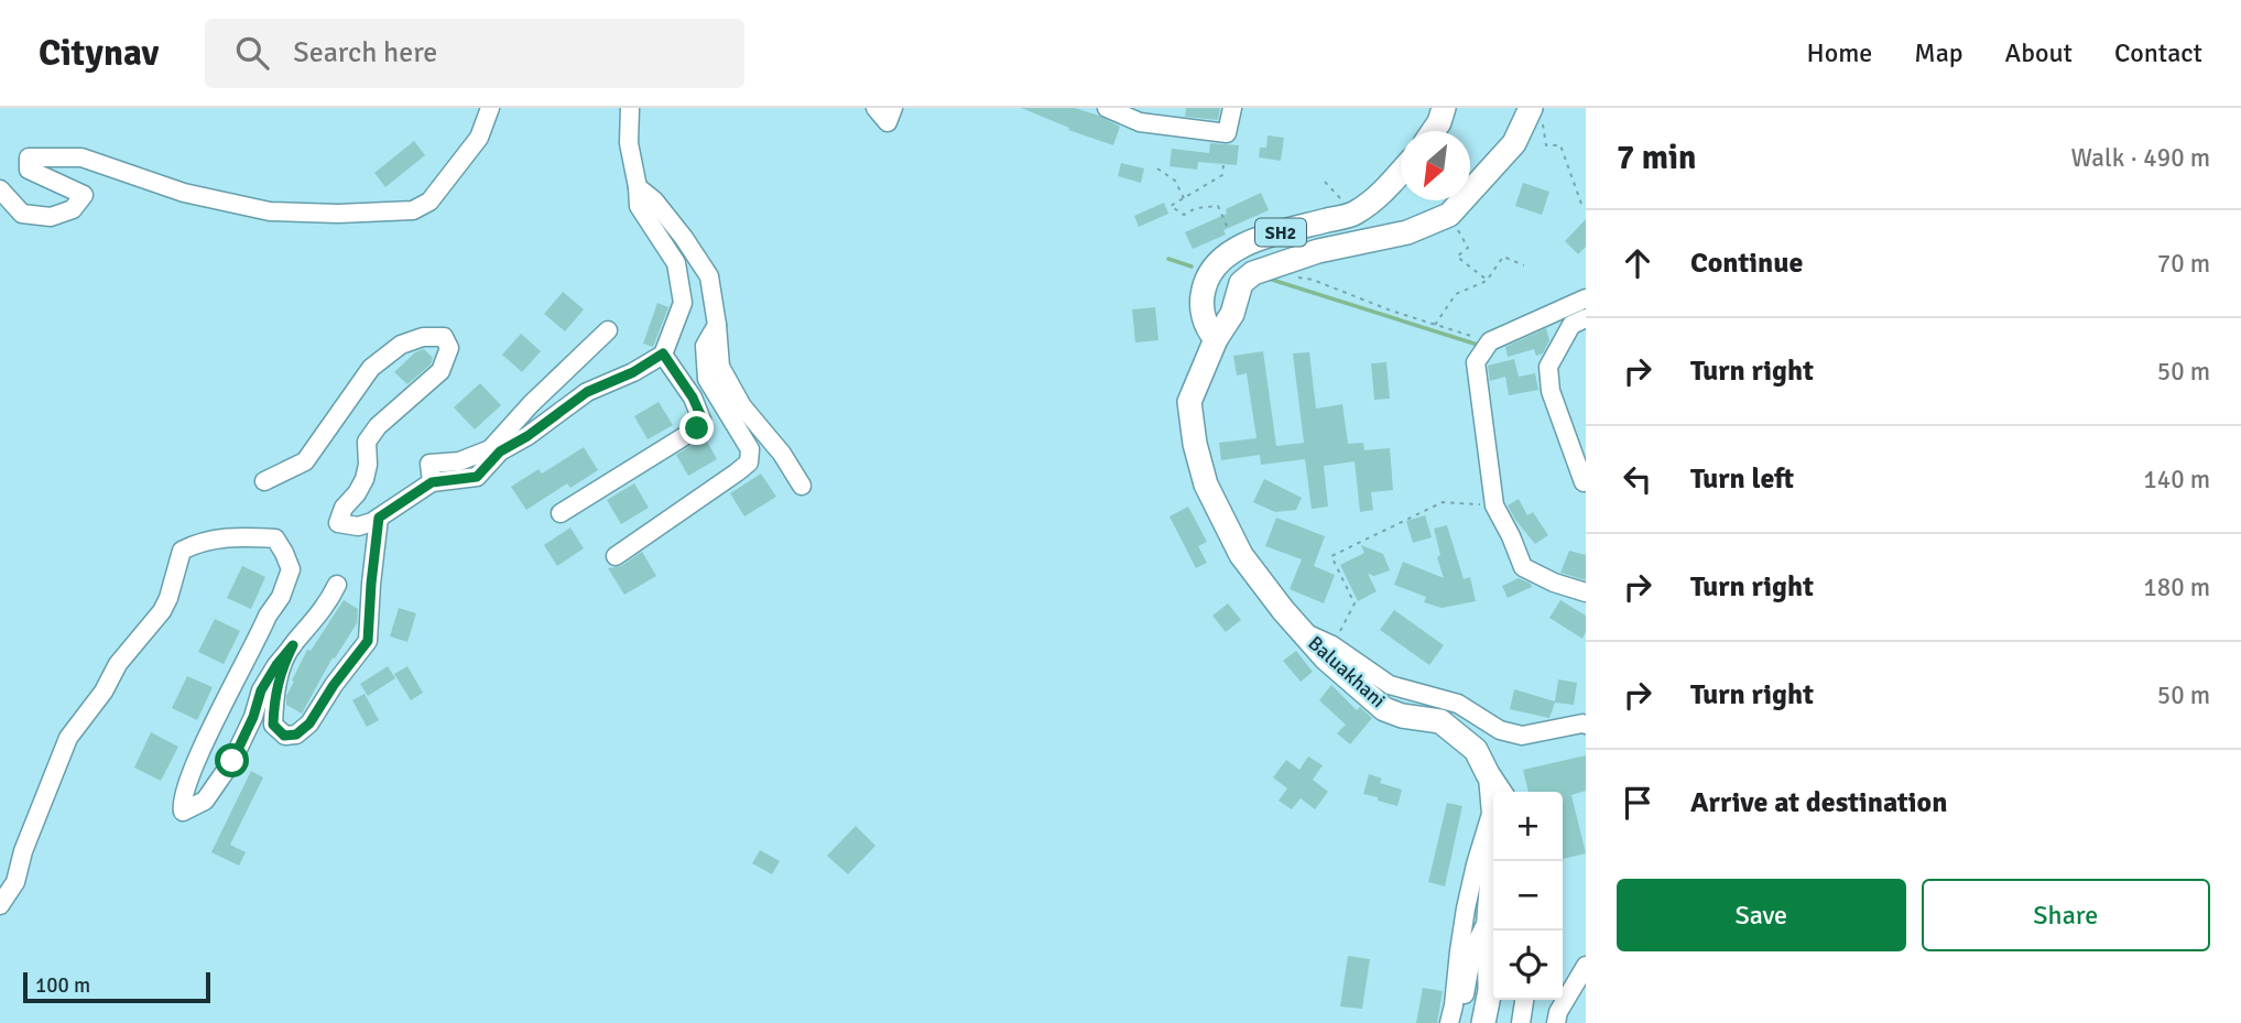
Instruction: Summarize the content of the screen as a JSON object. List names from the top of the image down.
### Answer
{
  "streets": {
    "main road": ["SH2", "Baluakhani"]
  },
  "crossings": [
    ["SH2", "Baluakhani"]
  ],
  "scale_bar": "100 m",
  "north": "bottom left",
  "page": {
    "header": "Citynav",
    "search": "Search here",
    "nav": [
      "Home",
      "Map",
      "About",
      "Contact"
    ],
    "heading": ["7 min", "Walk · 490 m"],
    "list": [
      ["Continue", "70 m"],
      ["Turn right", "50 m"],
      ["Turn left", "140 m"],
      ["Turn right", "180 m"],
      ["Turn right", "50 m"],
      "Arrive at destination"
    ],
    "map_buttons": ["+", "−"],
    "buttons": ["Save", "Share"],
    "scale": "100 m"
  }
}
